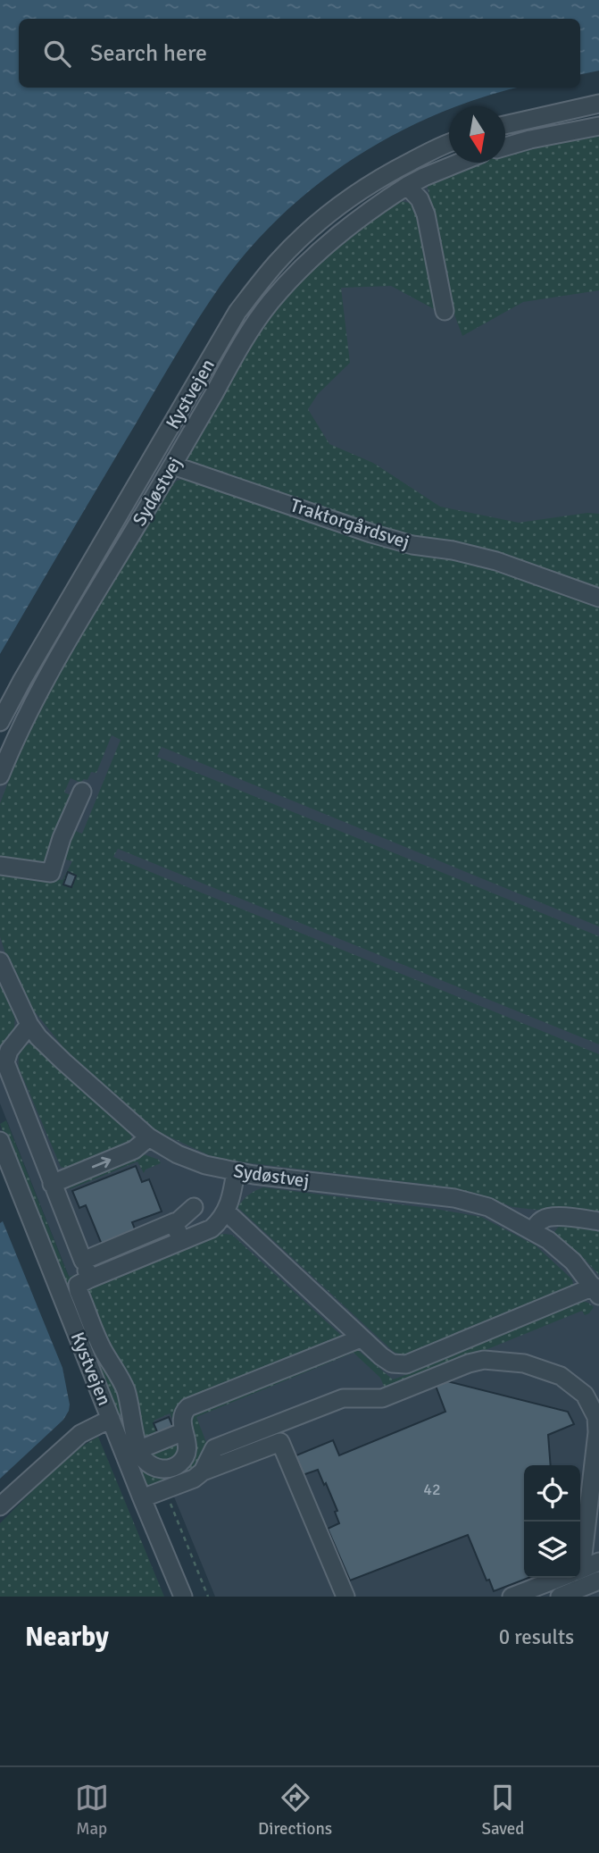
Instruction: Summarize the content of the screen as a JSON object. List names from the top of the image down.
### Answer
{
  "streets": {
    "street": ["Kystvejen", "Sydøstvej", "Traktorgårdsvej"]
  },
  "crossings": [
    ["Sydøstvej", "Traktorgårdsvej"]
  ],
  "house_numbers": ["42"],
  "north": "bottom",
  "page": {
    "search": "Search here",
    "heading": ["Nearby", "0 results"],
    "nav": ["Map", "Directions", "Saved"]
  }
}
